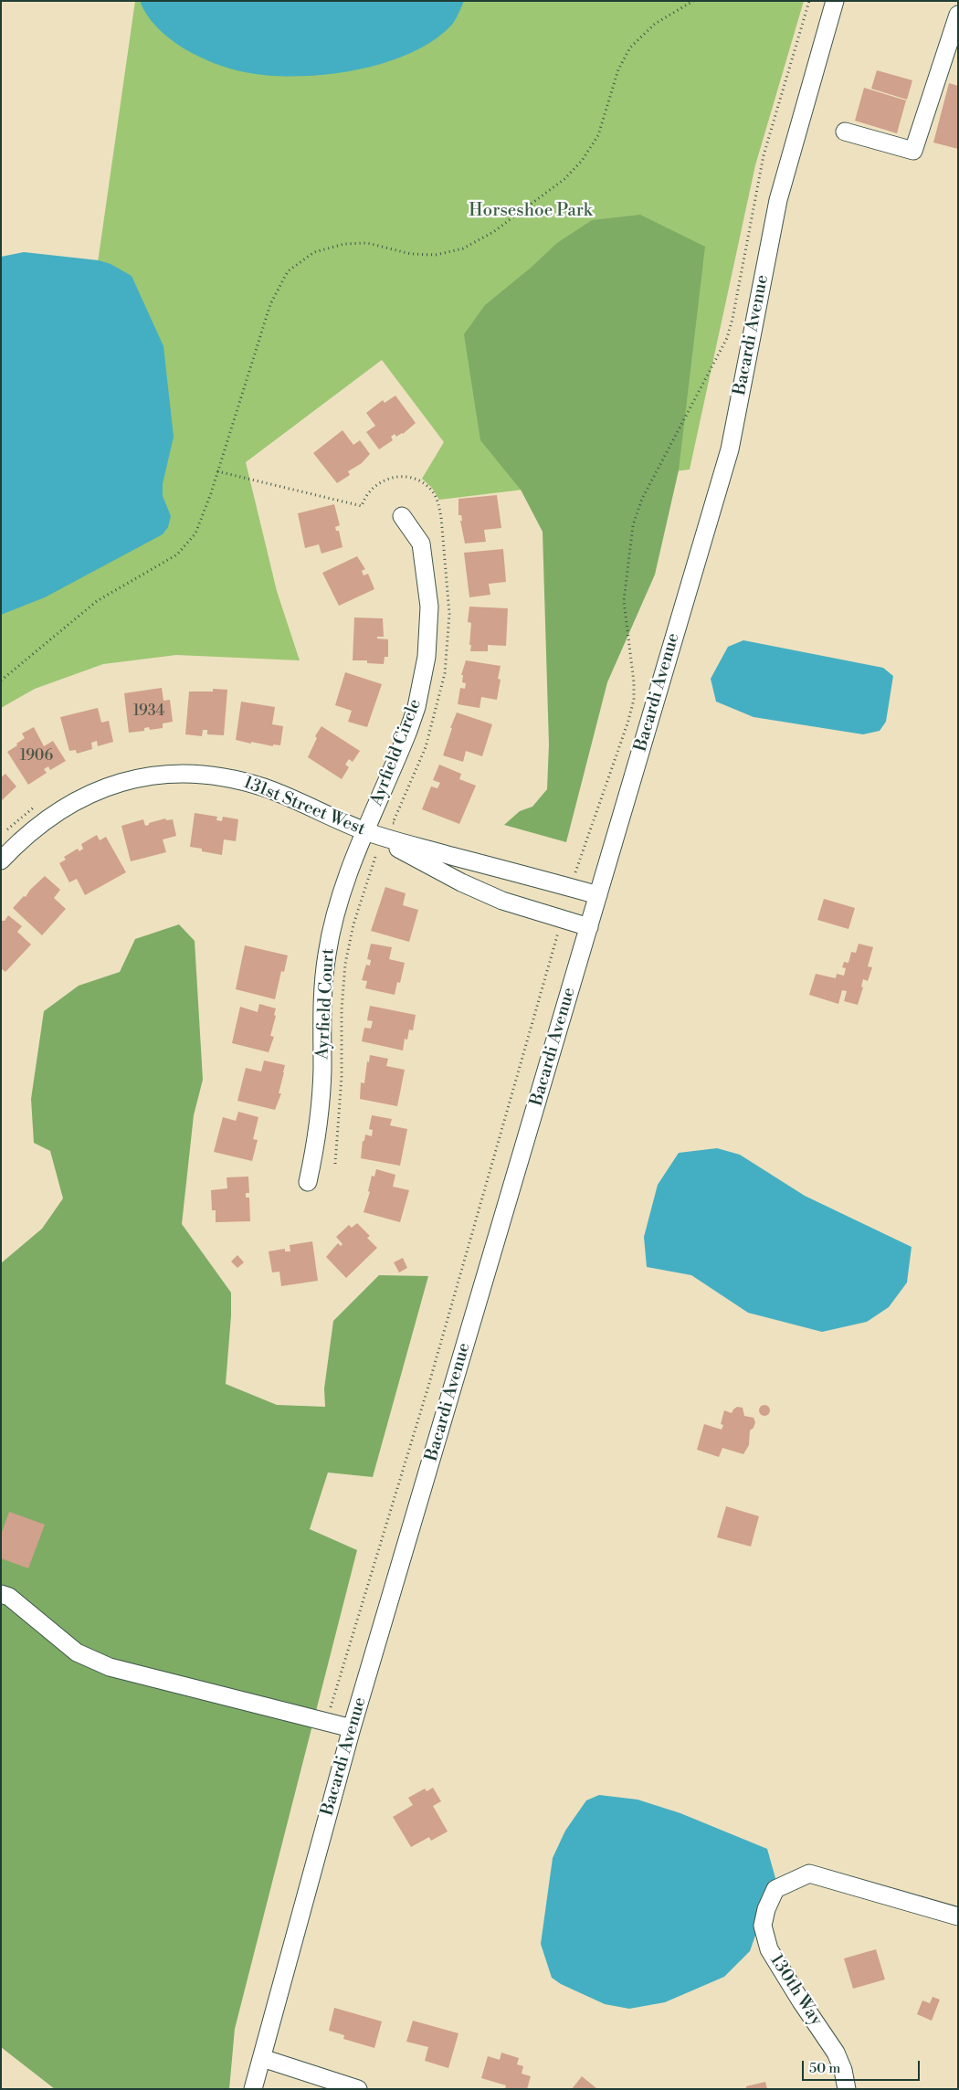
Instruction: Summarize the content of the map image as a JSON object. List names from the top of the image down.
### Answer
{
  "streets": {
    "street": [
      "Bacardi Avenue",
      "Ayrfield Circle",
      "131st Street West",
      "Ayrfield Court",
      "130th Way"
    ]
  },
  "crossings": [
    ["Bacardi Avenue", "131st Street West"],
    ["Ayrfield Circle", "131st Street West"],
    ["Ayrfield Circle", "Ayrfield Court"],
    ["131st Street West", "Ayrfield Court"]
  ],
  "parks": ["Horseshoe Park"],
  "house_numbers": ["1934", "1906"],
  "scale_bar": "50 m"
}
